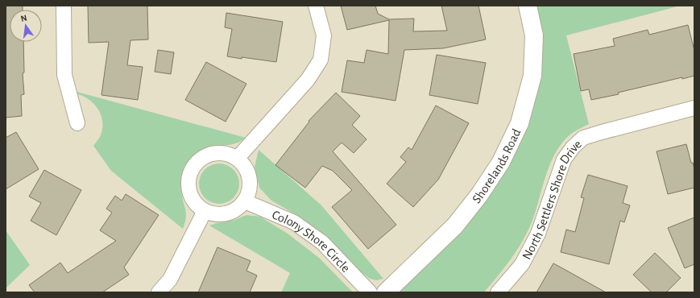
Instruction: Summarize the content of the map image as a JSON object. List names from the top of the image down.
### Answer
{
  "streets": {
    "street": ["Shorelands Road", "North Settlers Shore Drive", "Colony Shore Circle"]
  },
  "north": "top"
}
